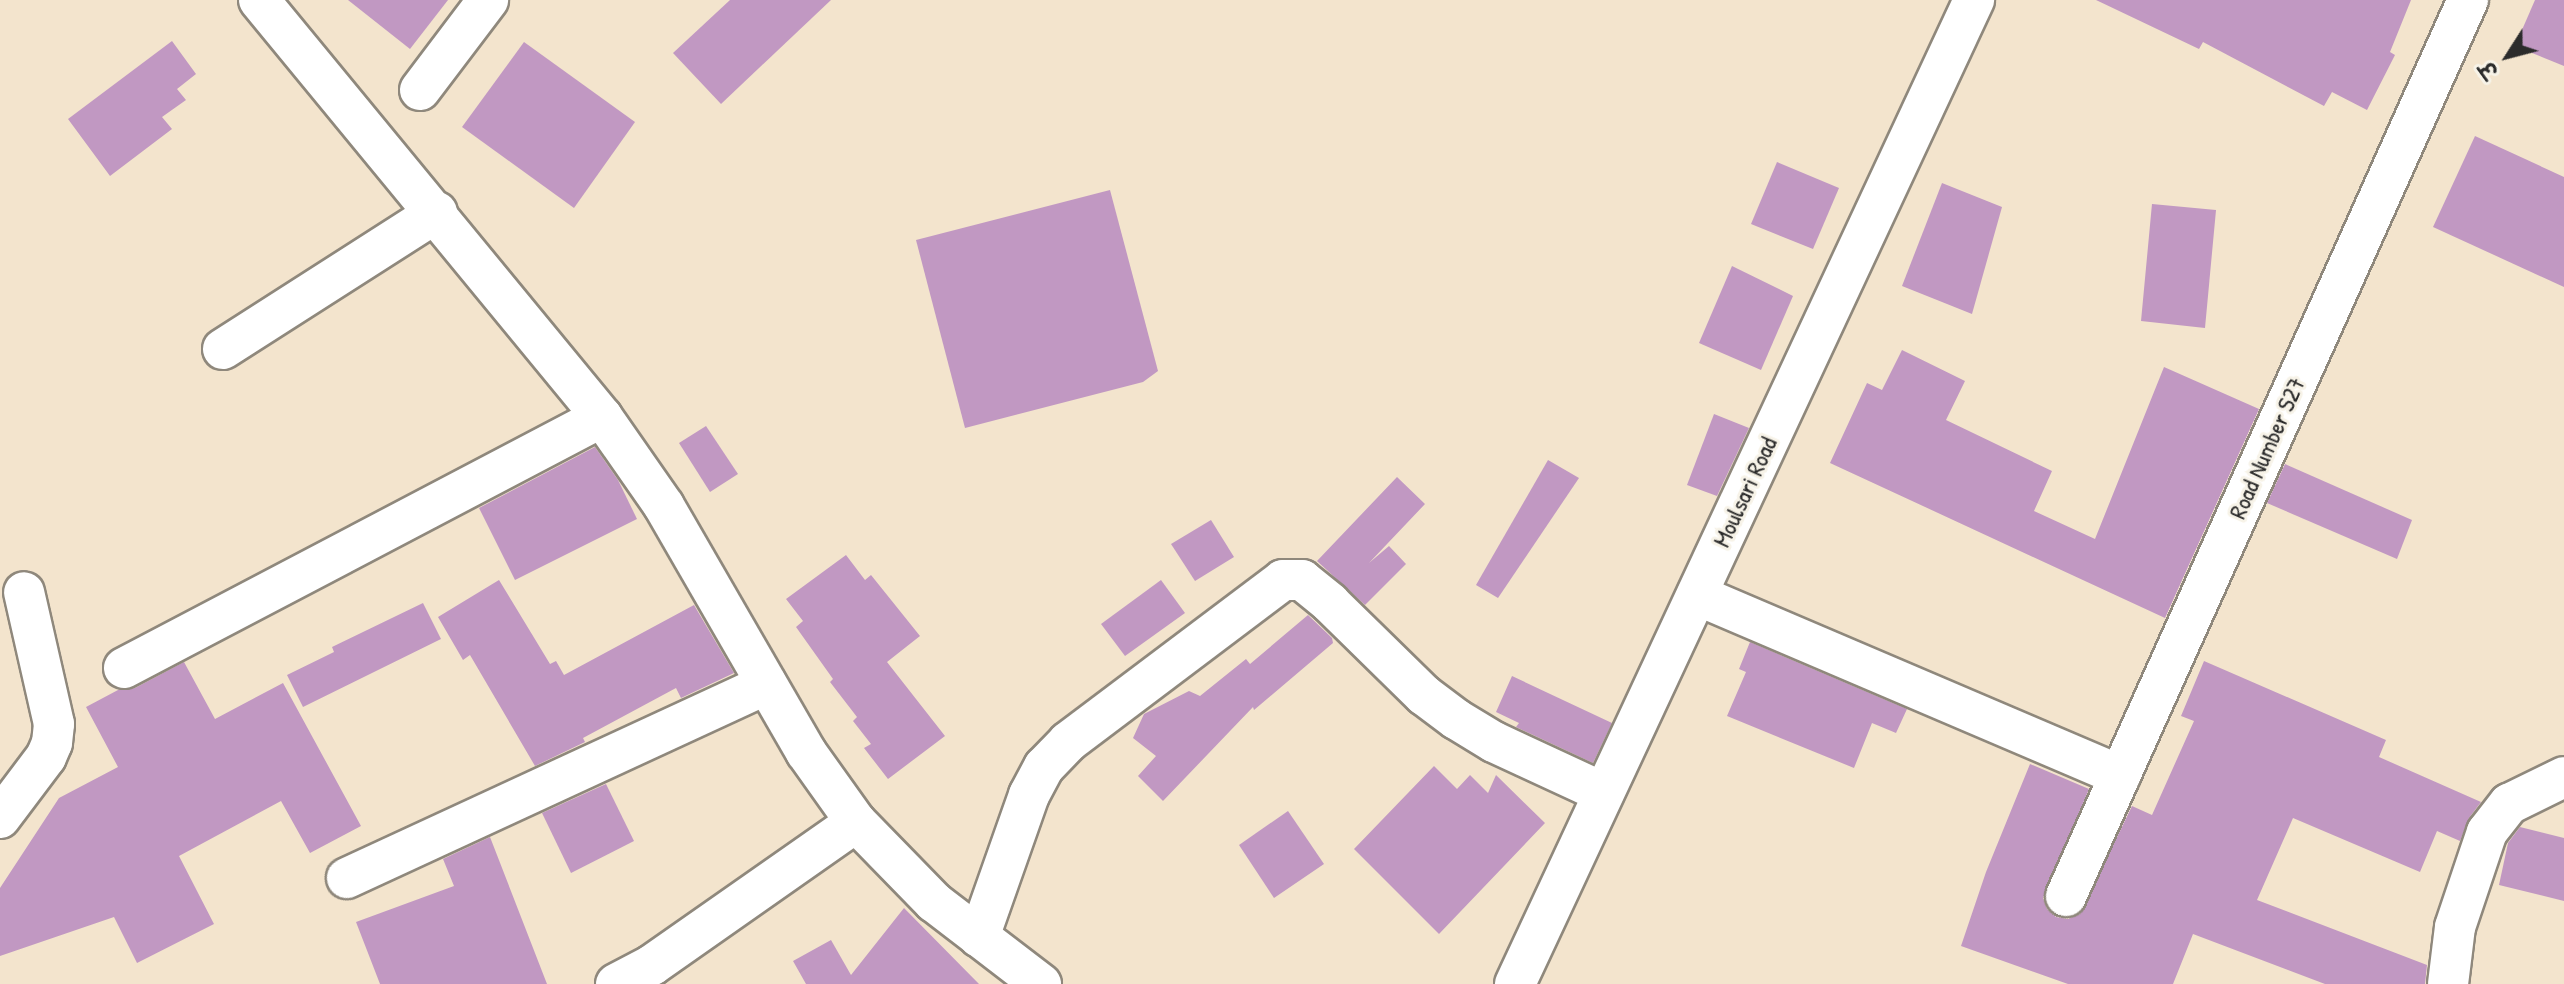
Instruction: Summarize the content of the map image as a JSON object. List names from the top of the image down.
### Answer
{
  "streets": {
    "street": ["Road Number S27", "Moulsari Road"]
  },
  "north": "bottom left"
}
